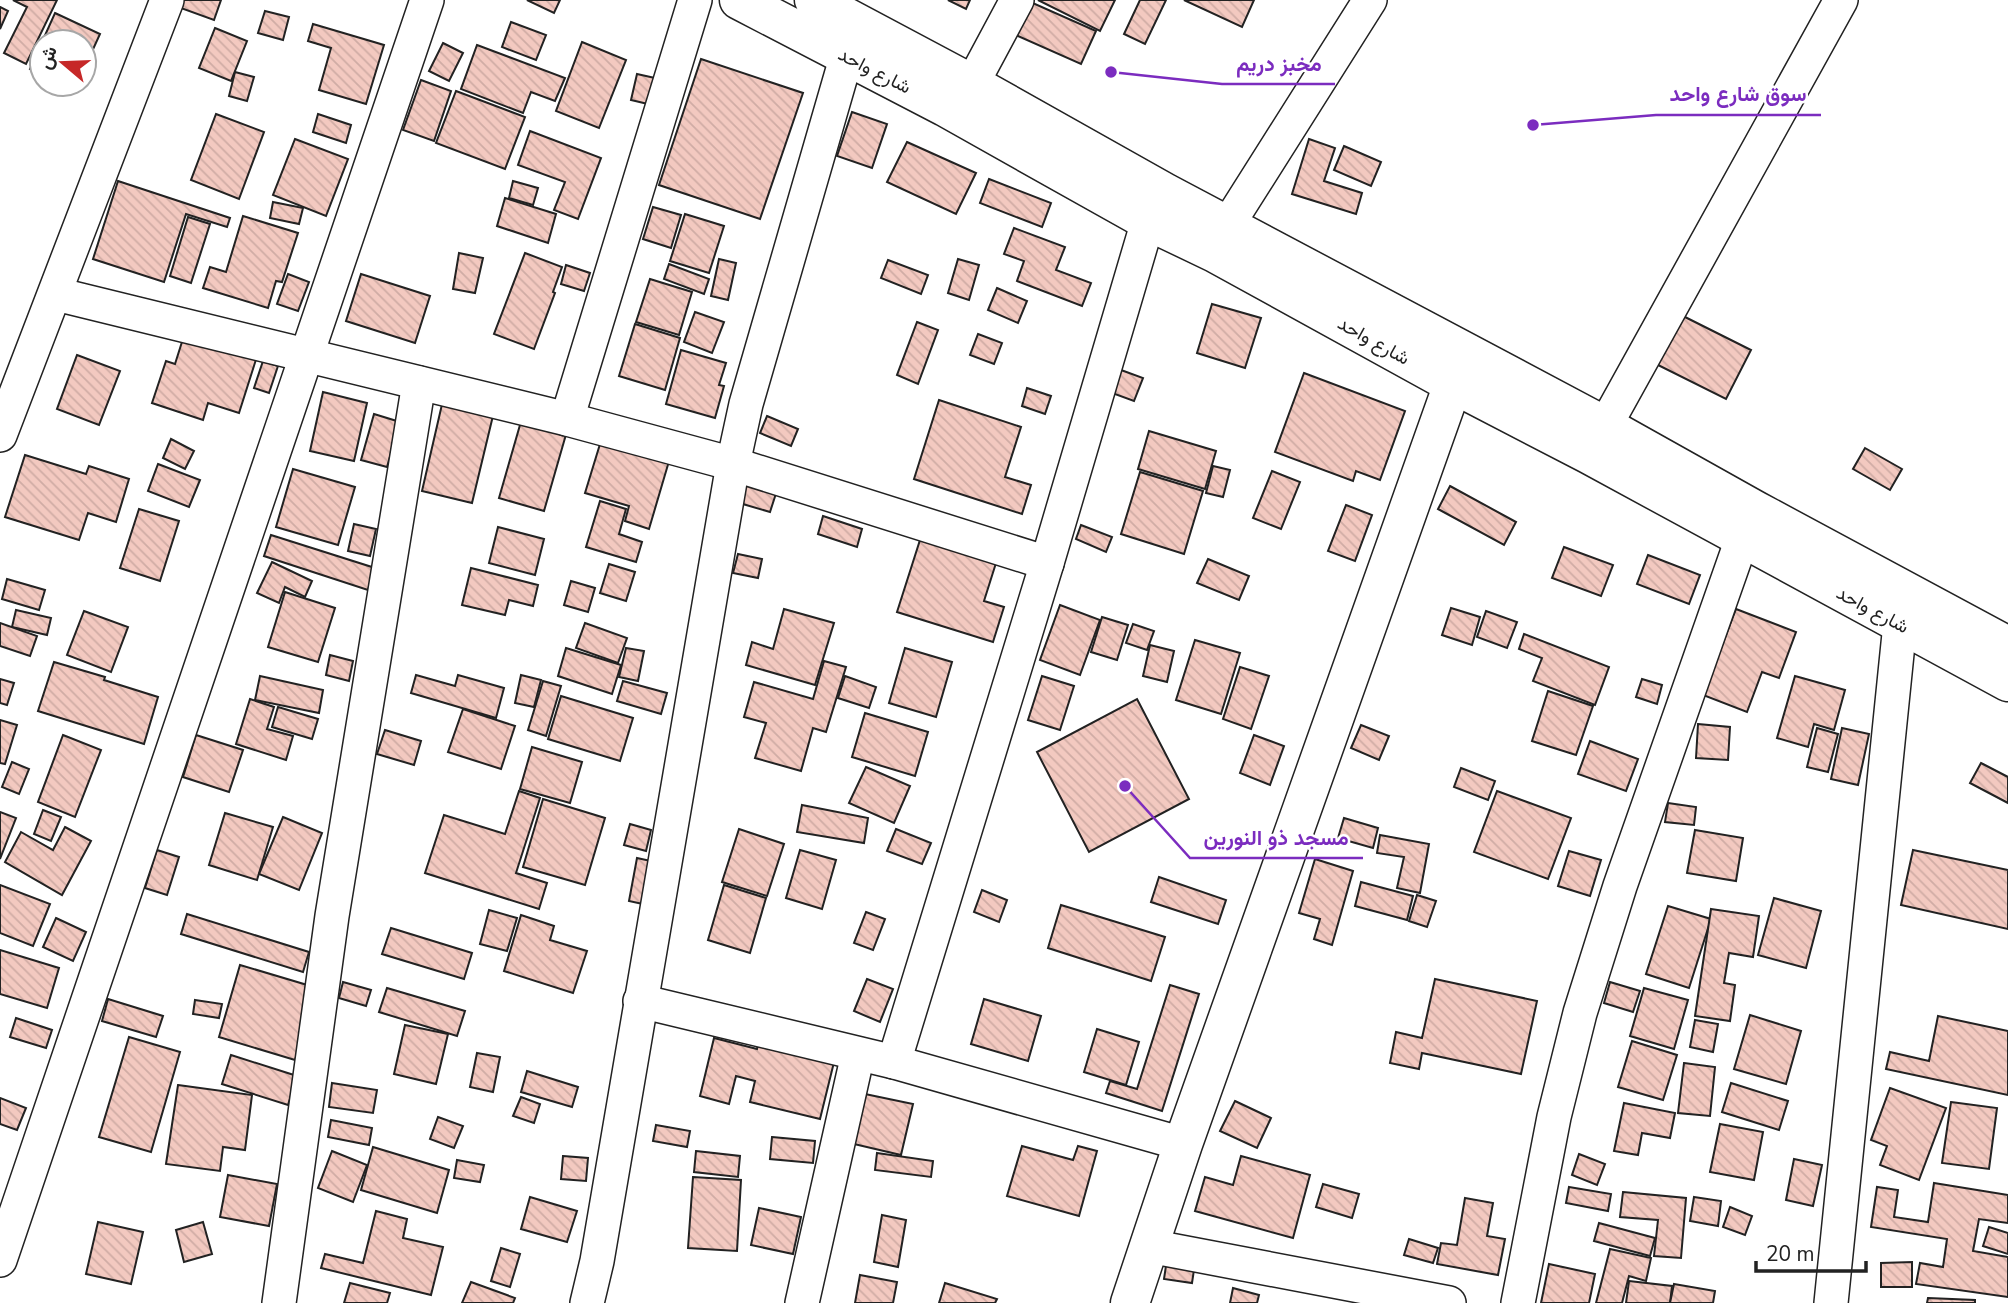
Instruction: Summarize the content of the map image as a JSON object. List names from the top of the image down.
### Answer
{
  "streets": {
    "street": ["شارع واحد"]
  },
  "places": ["مخبز دريم", "سوق شارع واحد", "مسجد ذو النورين"],
  "scale_bar": "20 m",
  "north": "left"
}
